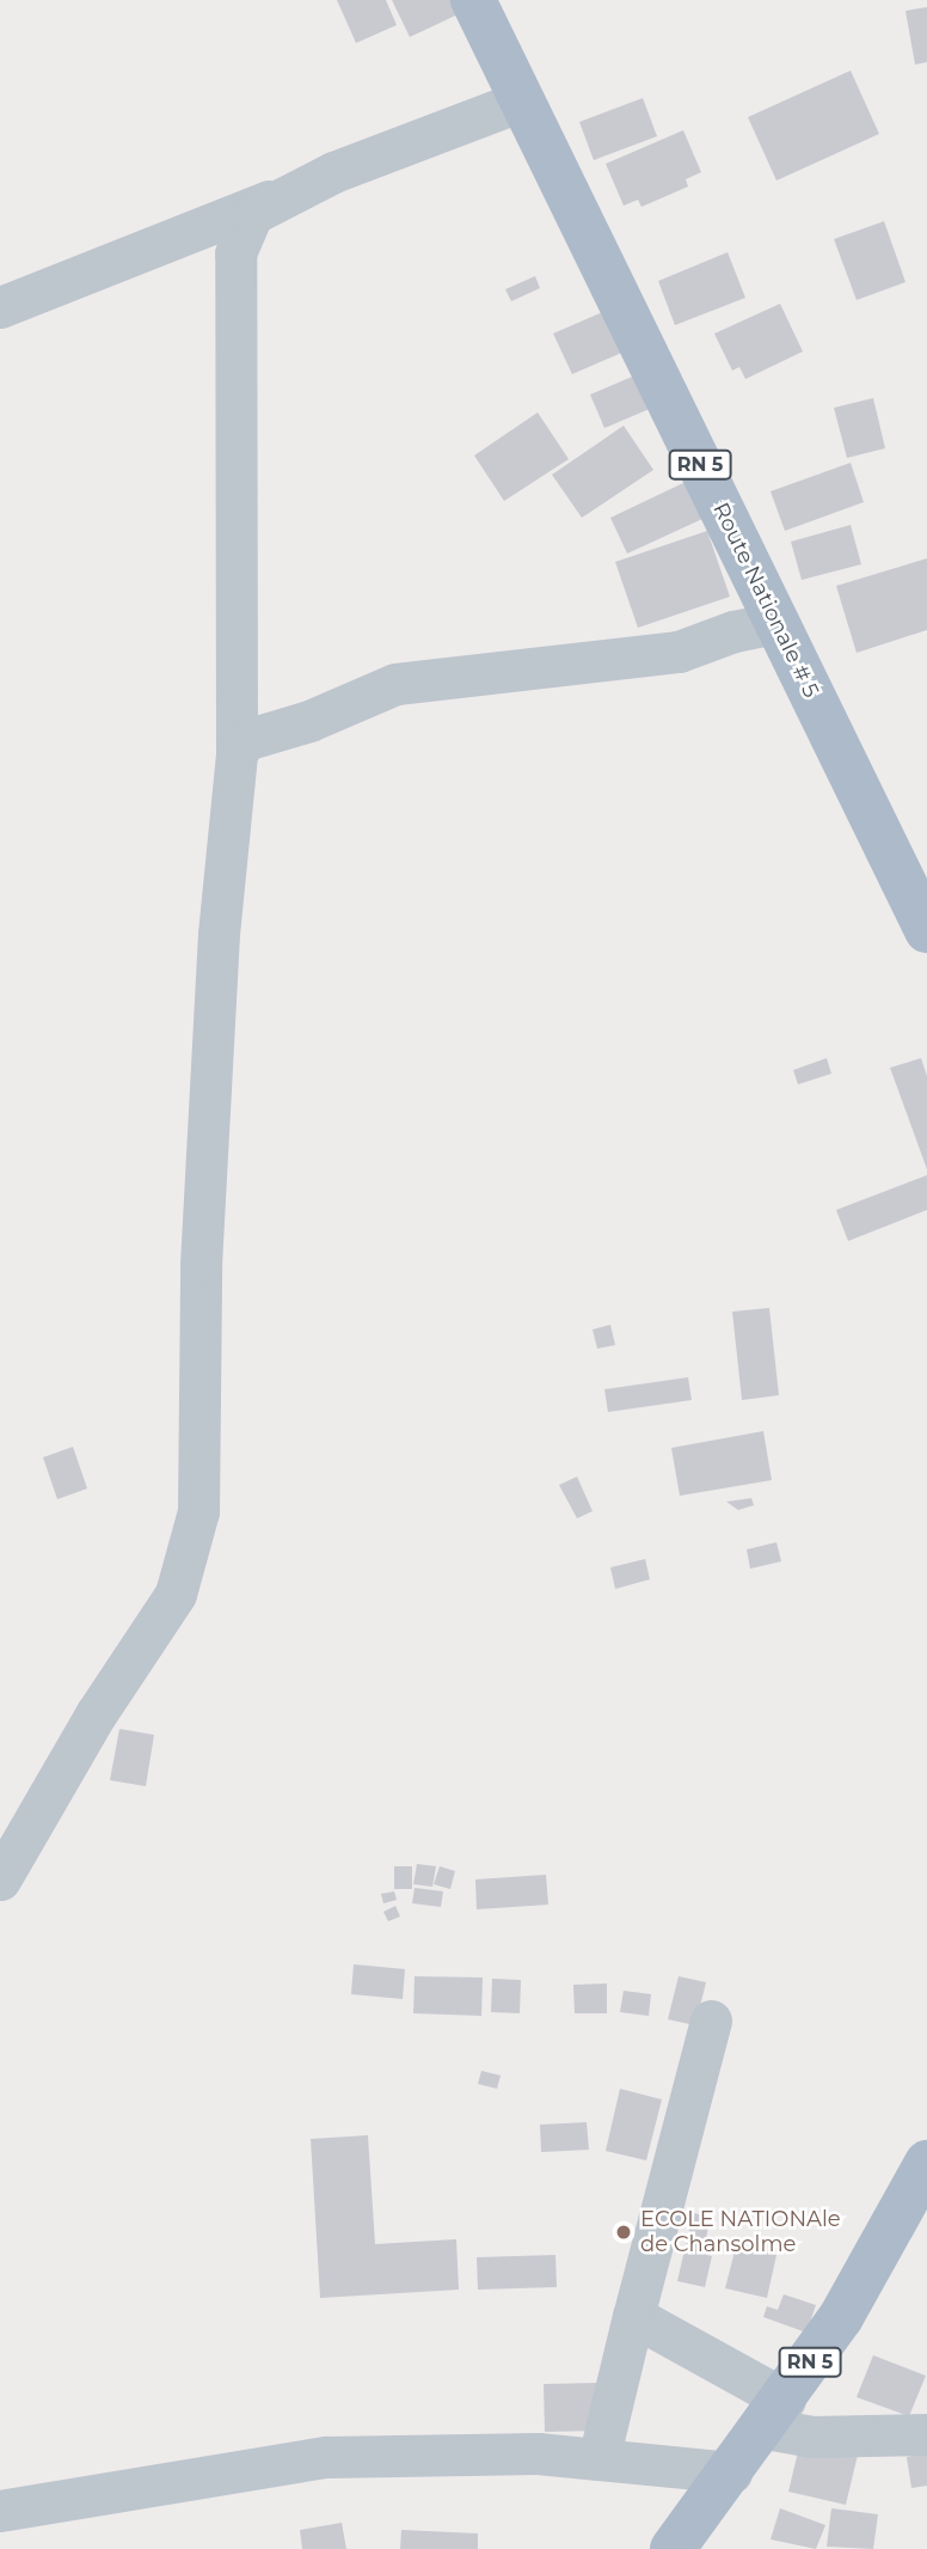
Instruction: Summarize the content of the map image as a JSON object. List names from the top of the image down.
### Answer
{
  "streets": {
    "main road": ["RN 5", "Route Nationale # 5"]
  },
  "places": ["ECOLE NATIONAle de Chansolme"]
}
